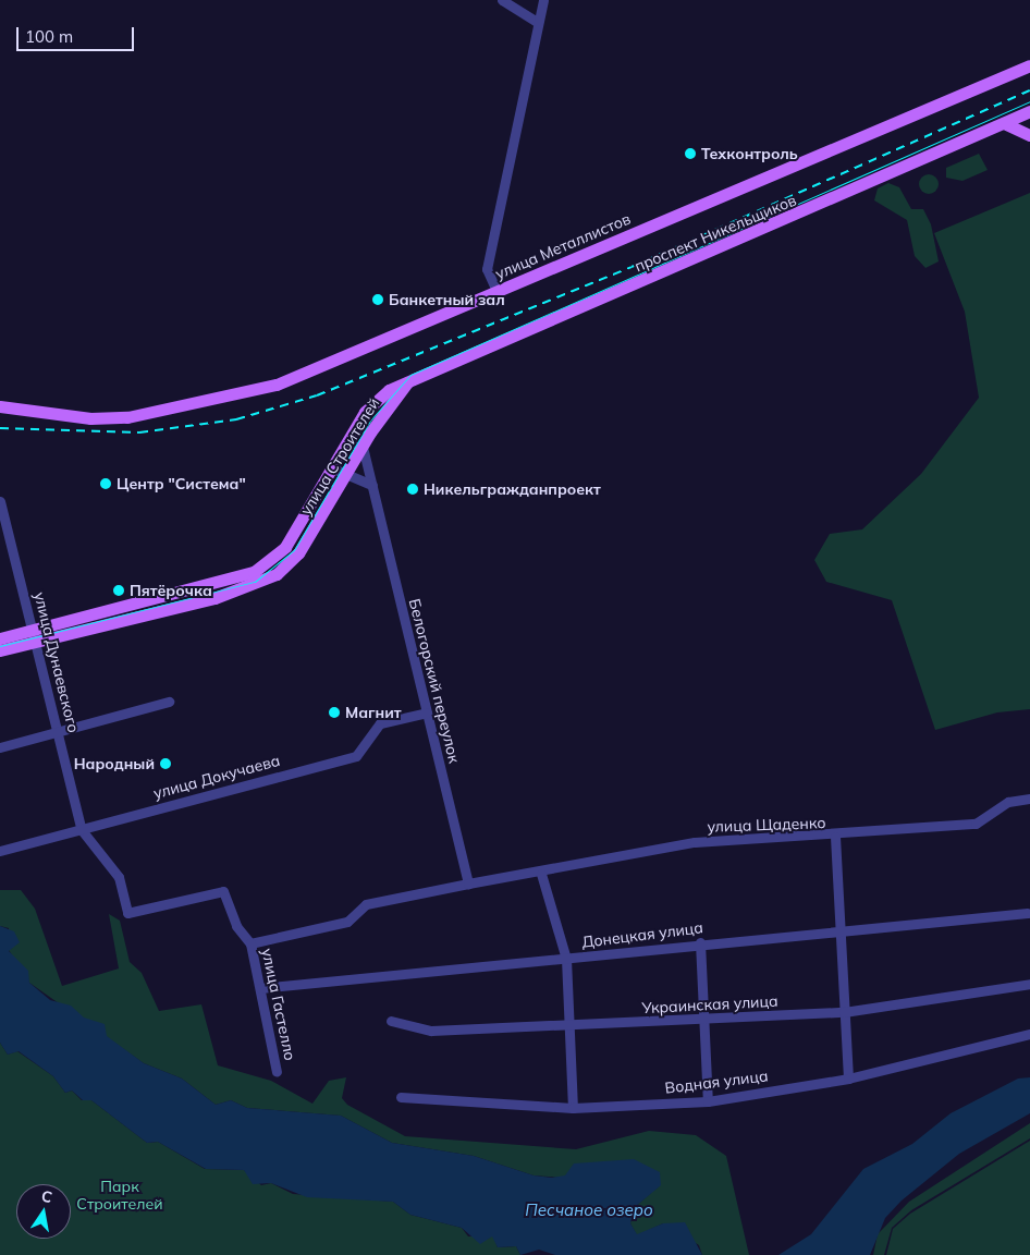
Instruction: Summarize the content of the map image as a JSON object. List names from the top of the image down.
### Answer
{
  "streets": {
    "main road": ["проспект Никельщиков", "улица Металлистов", "улица Строителей"],
    "street": [
      "улица Дунаевского",
      "Белогорский переулок",
      "улица Докучаева",
      "улица Щаденко",
      "Донецкая улица",
      "улица Гастелло",
      "Украинская улица",
      "Водная улица"
    ]
  },
  "crossings": [
    ["проспект Никельщиков", "улица Строителей"],
    ["улица Строителей", "улица Дунаевского"],
    ["улица Строителей", "Белогорский переулок"],
    ["улица Дунаевского", "улица Докучаева"],
    ["Белогорский переулок", "улица Докучаева"],
    ["Белогорский переулок", "улица Щаденко"],
    ["улица Щаденко", "улица Гастелло"],
    ["Донецкая улица", "улица Гастелло"]
  ],
  "water": ["Песчаное озеро"],
  "parks": ["Парк Строителей"],
  "places": [
    "Техконтроль",
    "Банкетный зал",
    "Центр \"Система\"",
    "Никельгражданпроект",
    "Пятёрочка",
    "Магнит",
    "Народный"
  ],
  "scale_bar": "100 m",
  "north": "top"
}
